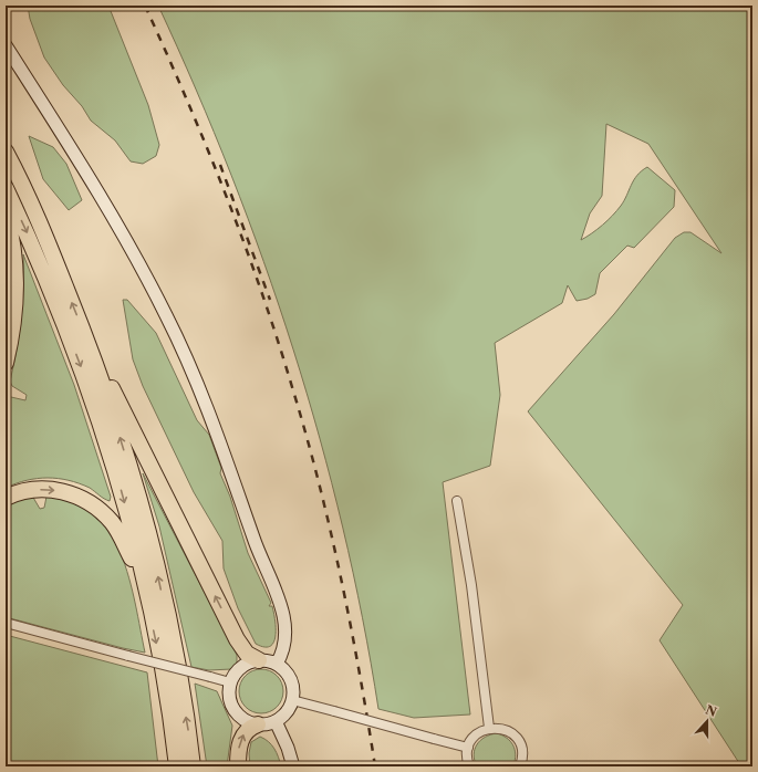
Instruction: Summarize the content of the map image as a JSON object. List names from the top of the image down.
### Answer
{
  "north": "top"
}
